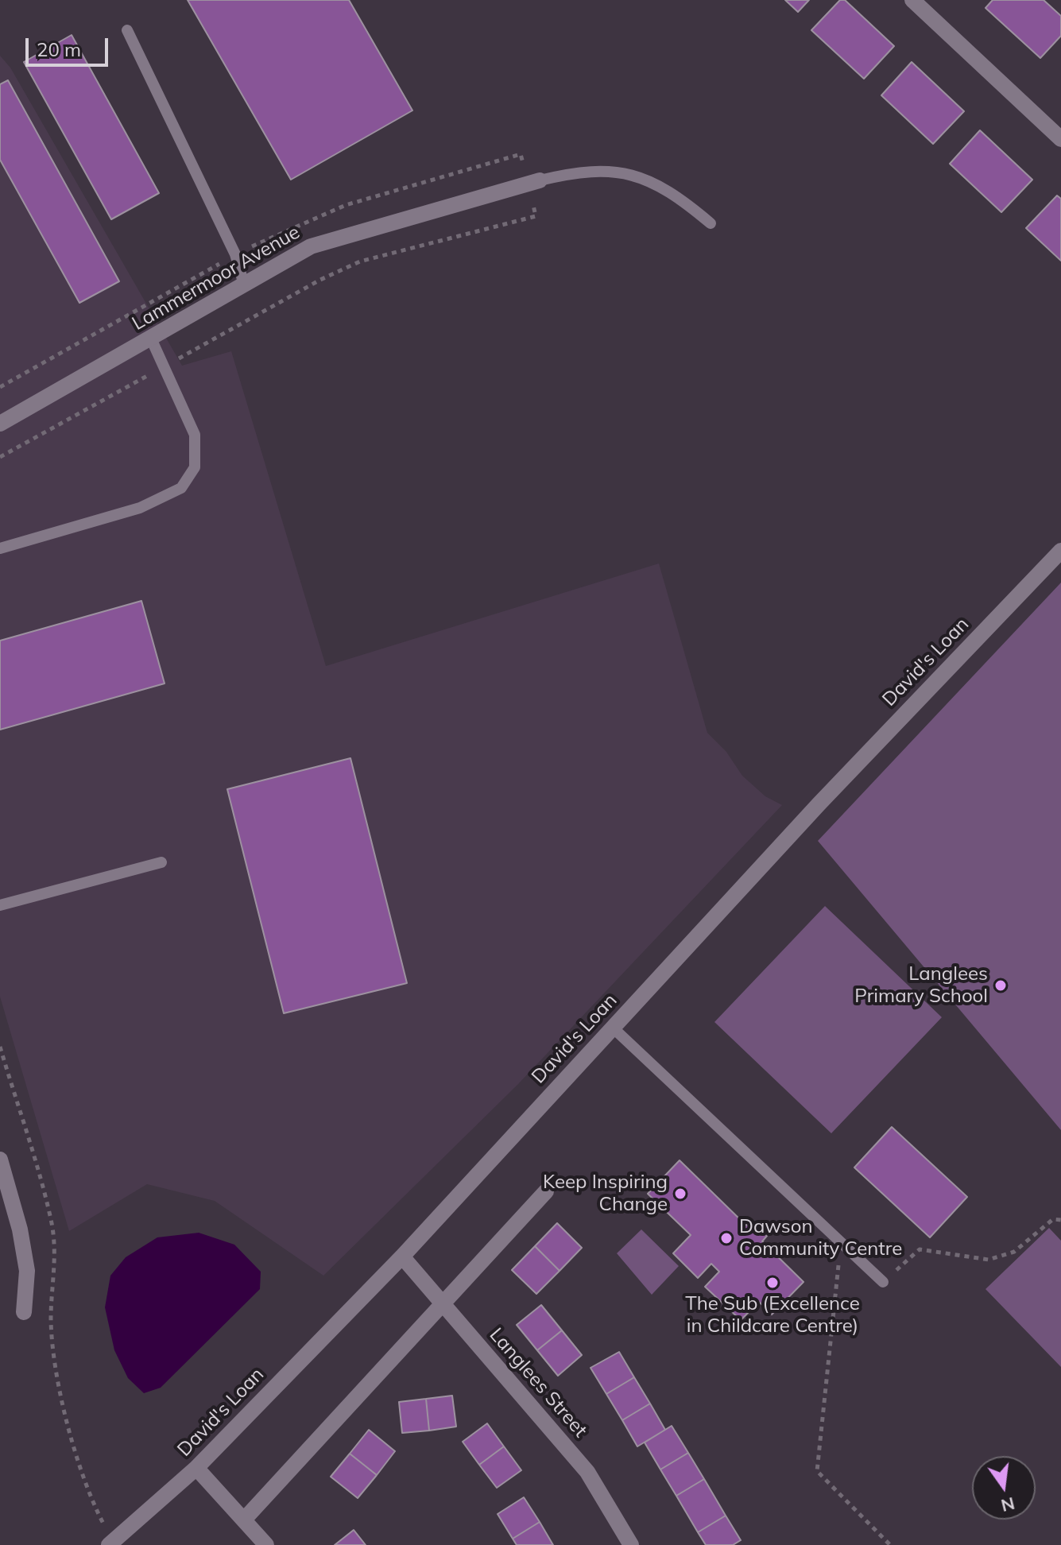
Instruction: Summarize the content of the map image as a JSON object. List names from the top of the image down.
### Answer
{
  "streets": {
    "street": ["Lammermoor Avenue", "David's Loan", "Langlees Street"]
  },
  "crossings": [
    ["David's Loan", "Langlees Street"]
  ],
  "places": [
    "Langlees Primary School",
    "Keep Inspiring Change",
    "Dawson Community Centre",
    "The Sub (Excellence in Childcare Centre)"
  ],
  "scale_bar": "20 m",
  "north": "bottom"
}
